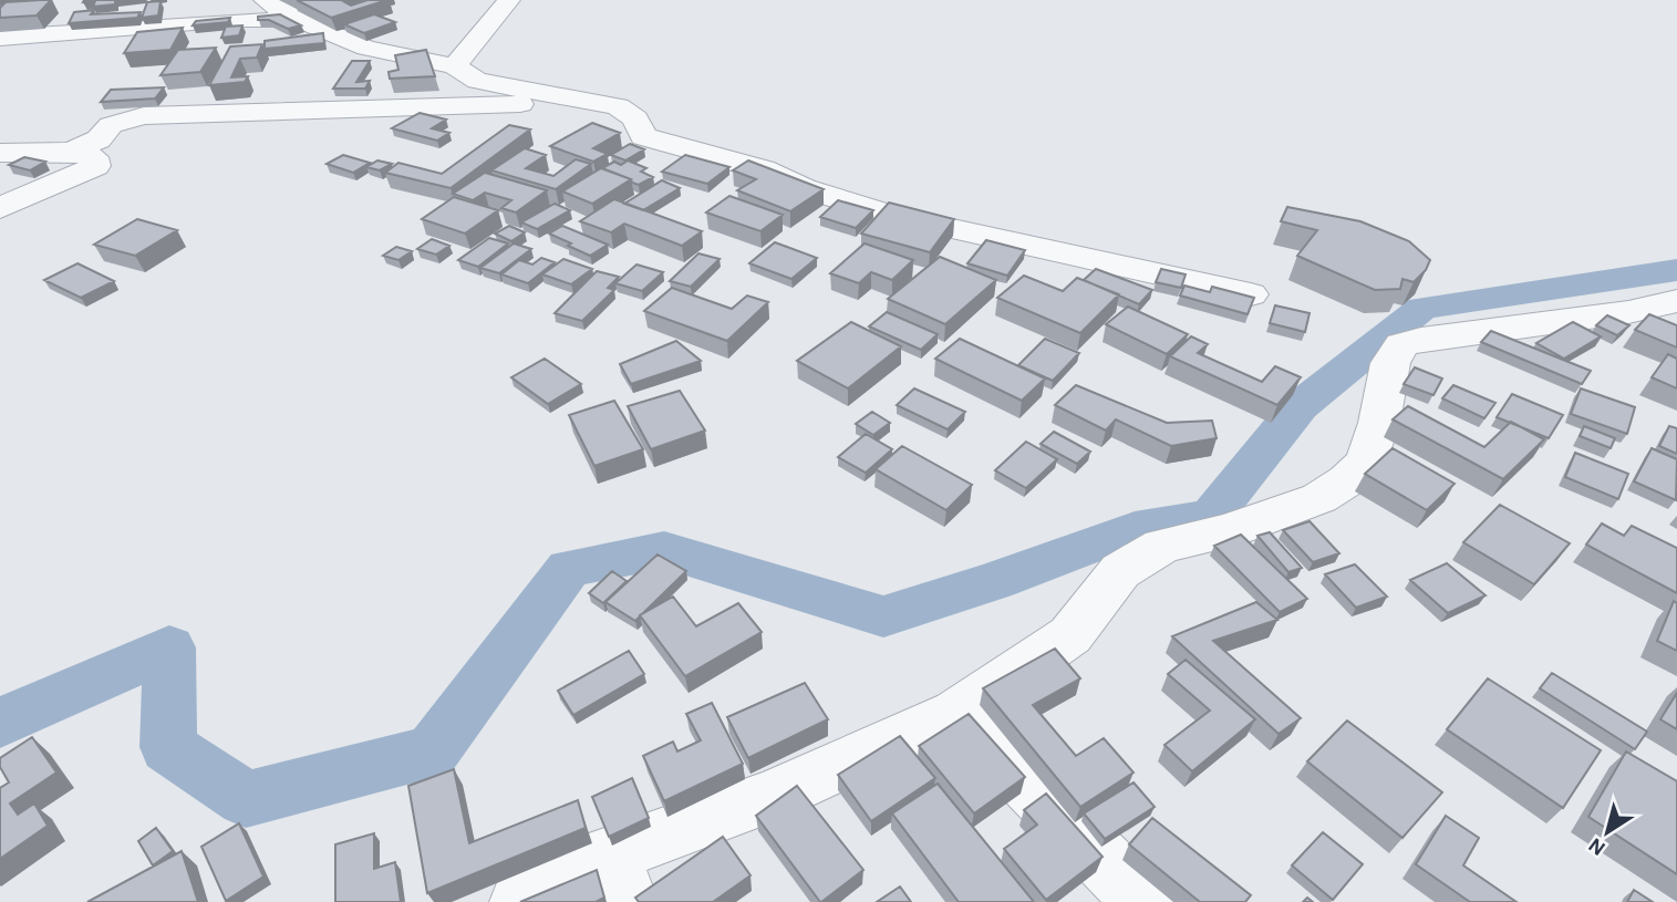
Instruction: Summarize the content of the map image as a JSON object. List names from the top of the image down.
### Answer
{
  "north": "bottom left"
}
